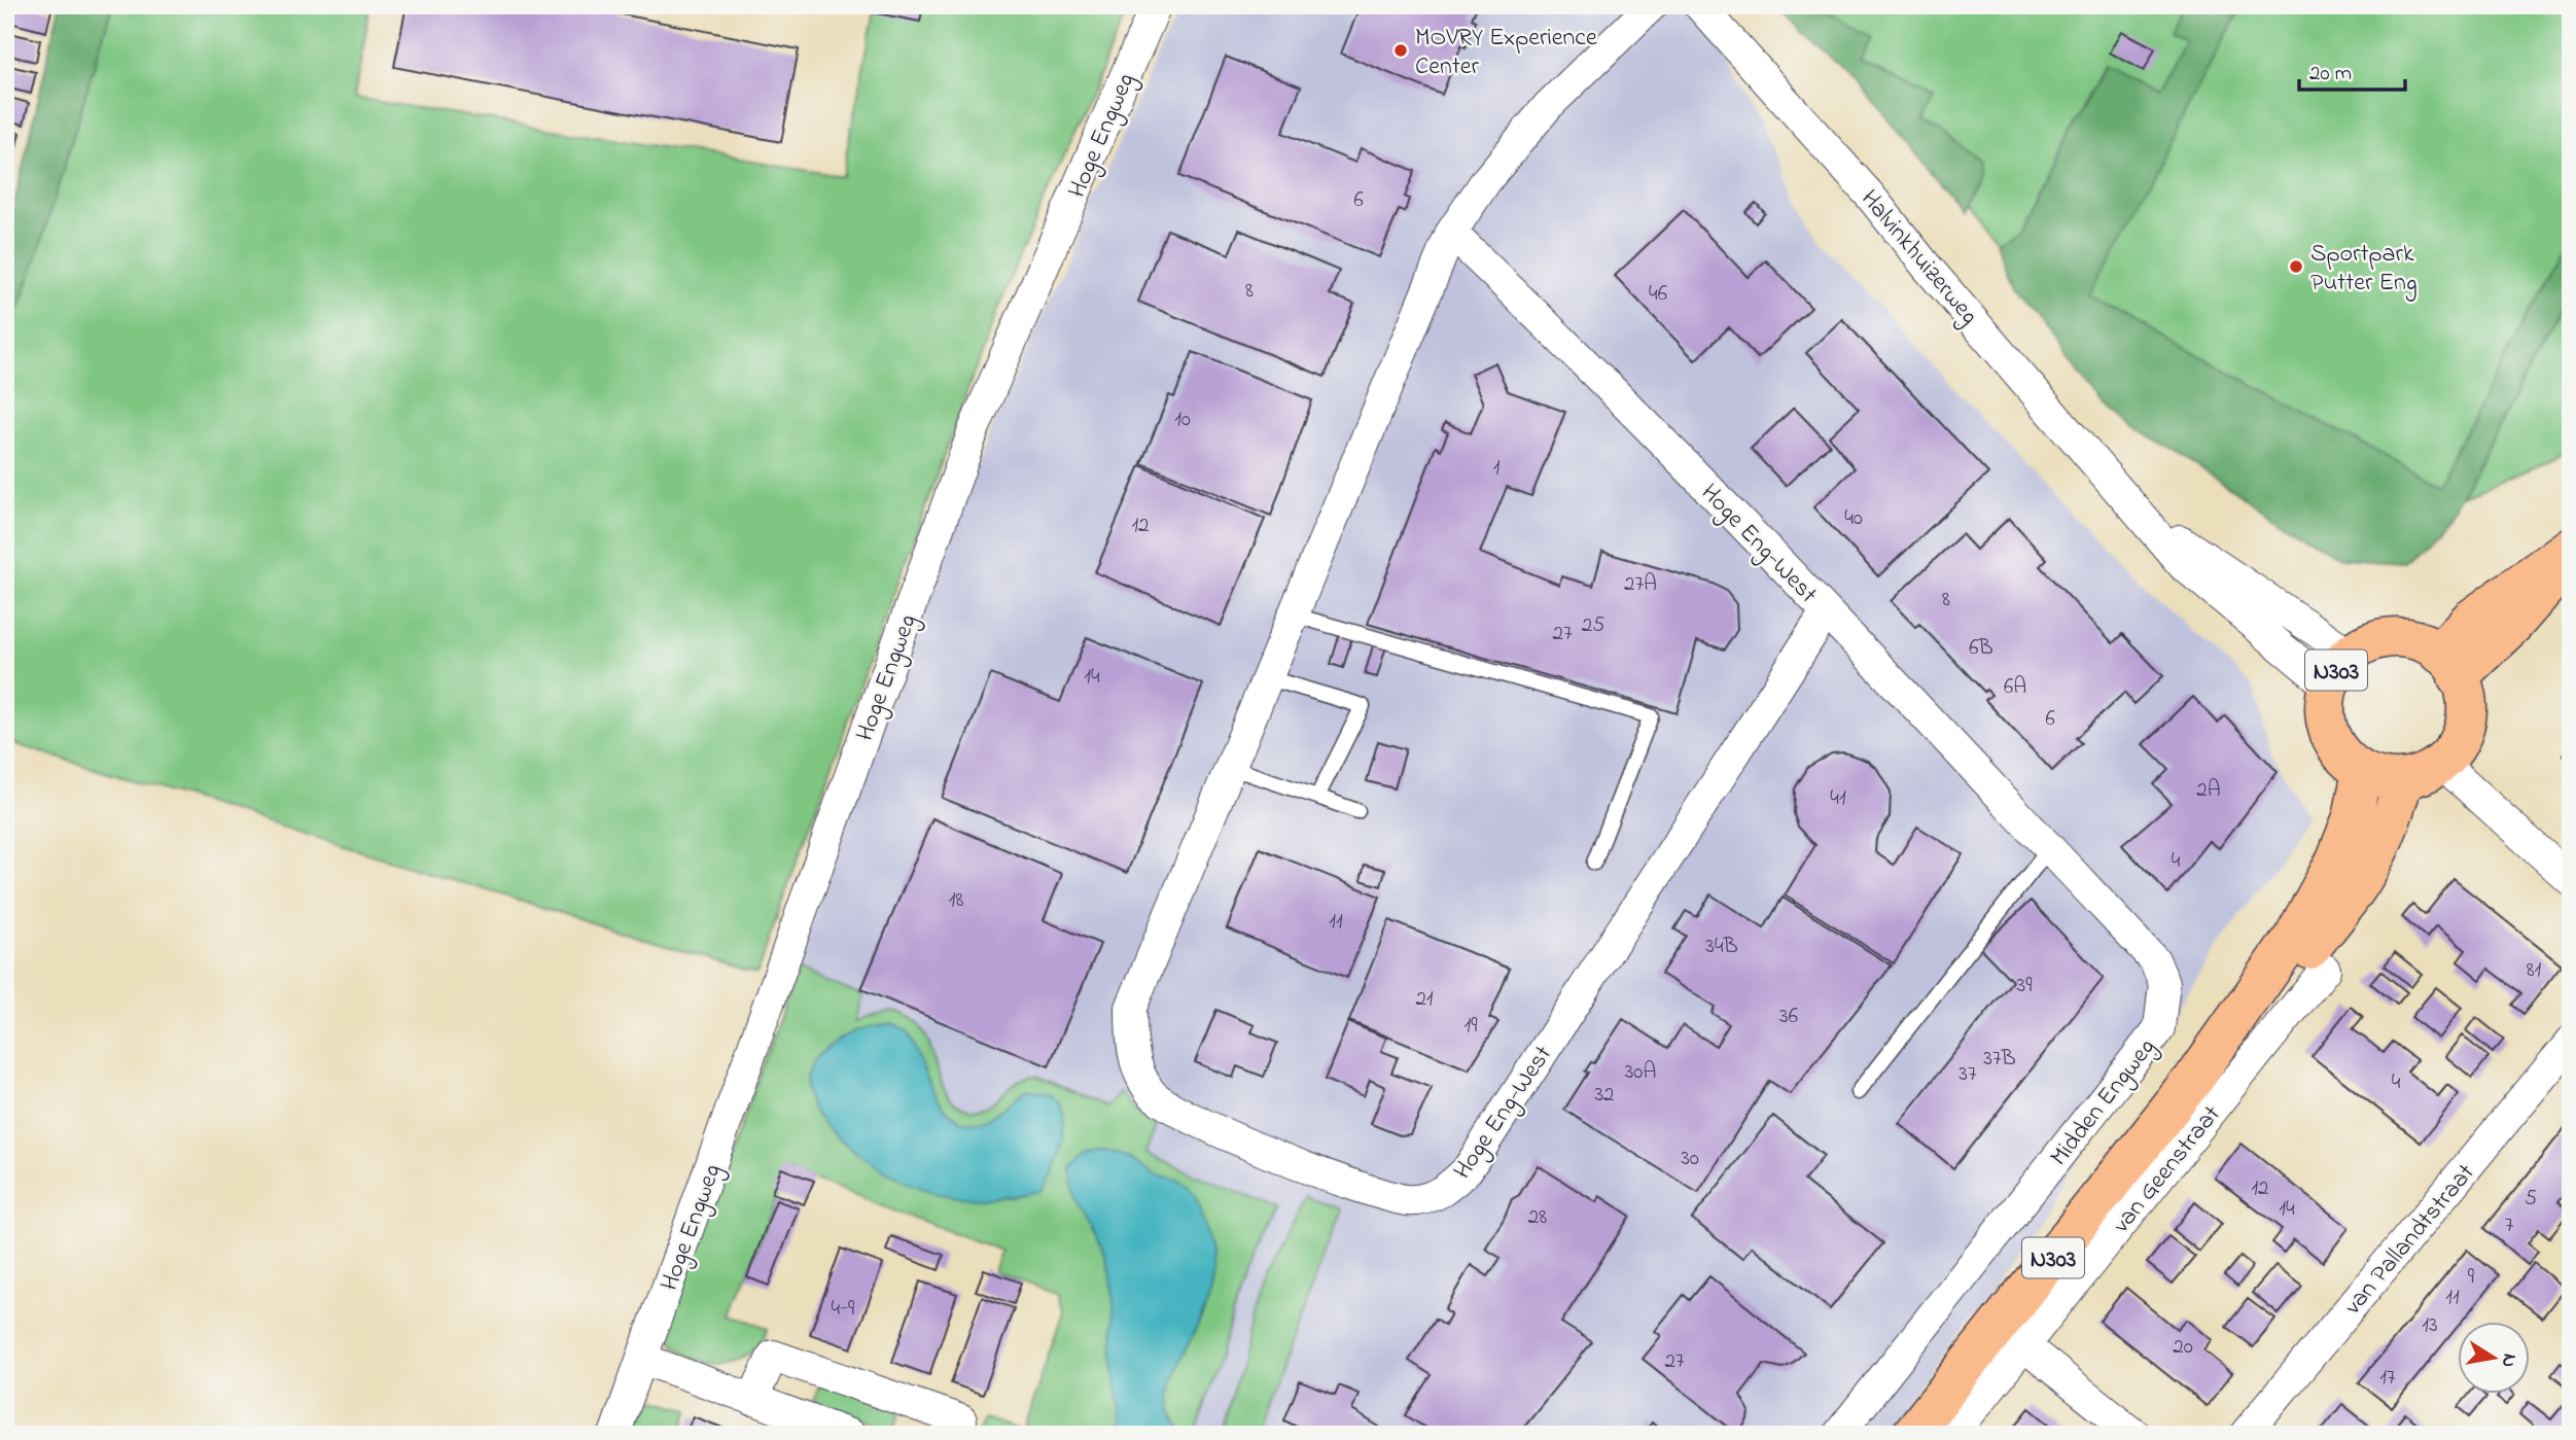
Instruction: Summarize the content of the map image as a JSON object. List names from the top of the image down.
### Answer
{
  "streets": {
    "main road": ["N303", "van Geenstraat"],
    "street": [
      "Hoge Engweg",
      "Halvinkhuizerweg",
      "Hoge Eng-West",
      "Midden Engweg",
      "van Pallandtstraat"
    ]
  },
  "crossings": [
    ["Halvinkhuizerweg", "N303"],
    ["Halvinkhuizerweg", "van Geenstraat"],
    ["Hoge Eng-West", "Midden Engweg"],
    ["N303", "van Geenstraat"]
  ],
  "places": ["MOVRY Experience Center", "Sportpark Putter Eng"],
  "house_numbers": [
    "6",
    "8",
    "46",
    "10",
    "1",
    "40",
    "12",
    "27A",
    "8",
    "25",
    "27",
    "6B",
    "14",
    "6A",
    "6",
    "2A",
    "41",
    "4",
    "18",
    "11",
    "34B",
    "81",
    "39",
    "21",
    "36",
    "19",
    "37B",
    "30A",
    "37",
    "4",
    "32",
    "30",
    "12",
    "5",
    "14",
    "28",
    "7",
    "9",
    "11",
    "4-9",
    "13",
    "20",
    "27",
    "17"
  ],
  "scale_bar": "20 m",
  "north": "right"
}
